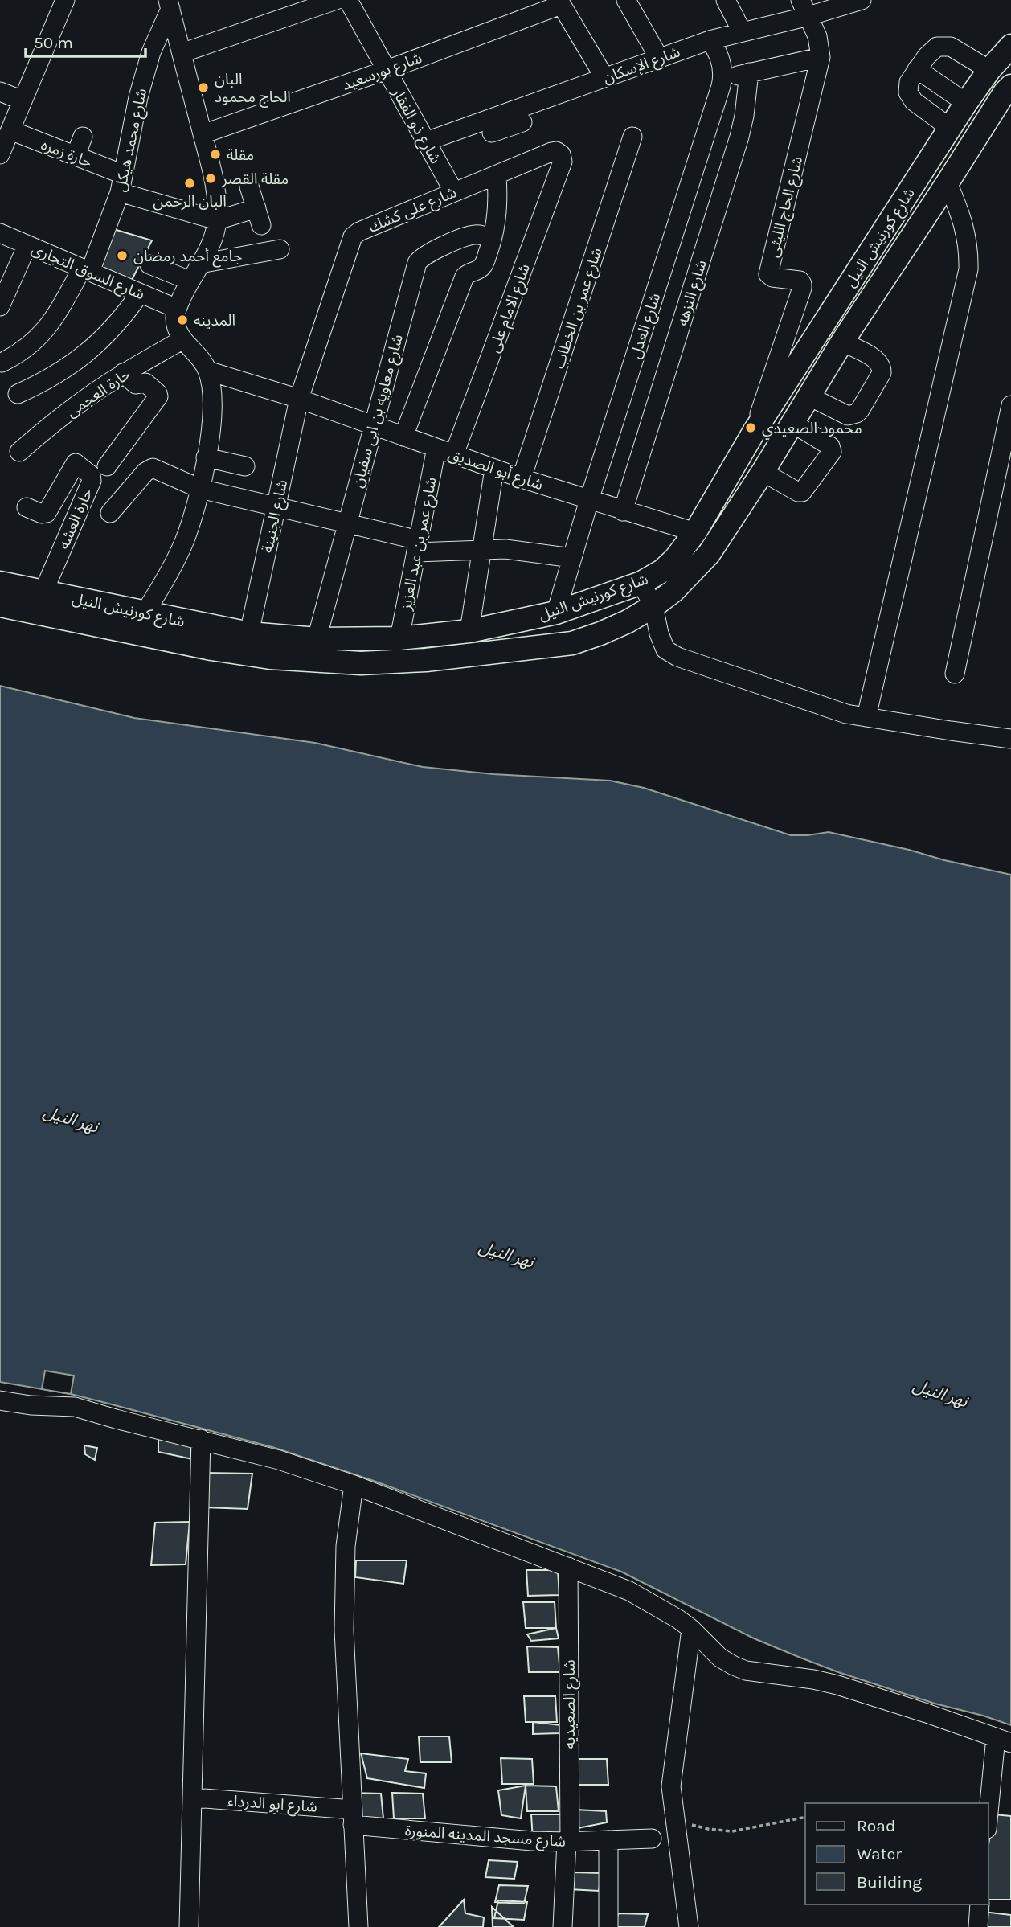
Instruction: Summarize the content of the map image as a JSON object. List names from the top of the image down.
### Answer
{
  "streets": {
    "main road": ["شارع كورنيش النيل"],
    "street": [
      "شارع الإسكان",
      "شارع بورسعيد",
      "شارع ذو الفقار",
      "شارع محمد هيكل",
      "حارة زمره",
      "شارع الحاج الليثى",
      "شارع على كشك",
      "شارع السوق التجارى",
      "شارع النزهه",
      "شارع الامام على",
      "شارع عمر بن الخطاب",
      "شارع العدل",
      "حارة العجمى",
      "شارع معاويه بن ابى سفيان",
      "شارع أبو الصديق",
      "شارع الجنينة",
      "حارة العشه",
      "شارع عمر بن عبد العزيز",
      "شارع الصعيديه",
      "شارع ابو الدرداء",
      "شارع مسجد المدينه المنورة"
    ]
  },
  "crossings": [
    ["شارع الإسكان", "شارع ذو الفقار"],
    ["شارع الإسكان", "شارع الحاج الليثى"],
    ["شارع الإسكان", "شارع العدل"],
    ["شارع بورسعيد", "شارع ذو الفقار"],
    ["شارع ذو الفقار", "شارع على كشك"],
    ["شارع محمد هيكل", "حارة زمره"],
    ["شارع محمد هيكل", "شارع السوق التجارى"],
    ["شارع الحاج الليثى", "شارع كورنيش النيل"],
    ["شارع على كشك", "شارع الامام على"],
    ["شارع على كشك", "شارع أبو الصديق"],
    ["شارع على كشك", "شارع الجنينة"],
    ["شارع كورنيش النيل", "شارع العدل"],
    ["شارع كورنيش النيل", "شارع معاويه بن ابى سفيان"],
    ["شارع كورنيش النيل", "شارع أبو الصديق"],
    ["شارع كورنيش النيل", "شارع الجنينة"],
    ["شارع كورنيش النيل", "حارة العشه"],
    ["شارع كورنيش النيل", "شارع عمر بن عبد العزيز"],
    ["شارع النزهه", "شارع أبو الصديق"],
    ["شارع الامام على", "شارع أبو الصديق"],
    ["شارع عمر بن الخطاب", "شارع أبو الصديق"],
    ["شارع العدل", "شارع أبو الصديق"],
    ["شارع معاويه بن ابى سفيان", "شارع أبو الصديق"],
    ["شارع أبو الصديق", "شارع الجنينة"],
    ["شارع أبو الصديق", "شارع عمر بن عبد العزيز"],
    ["شارع الصعيديه", "شارع مسجد المدينه المنورة"],
    ["شارع ابو الدرداء", "شارع مسجد المدينه المنورة"]
  ],
  "water": ["نهر النيل"],
  "places": [
    "البان الحاج محمود",
    "مقلة",
    "مقلة القصر",
    "البان الرحمن",
    "جامع أحمد رمضان",
    "المدينه",
    "محمود الصعيدي"
  ],
  "legend": ["Road", "Water", "Building"],
  "scale_bar": "50 m"
}
